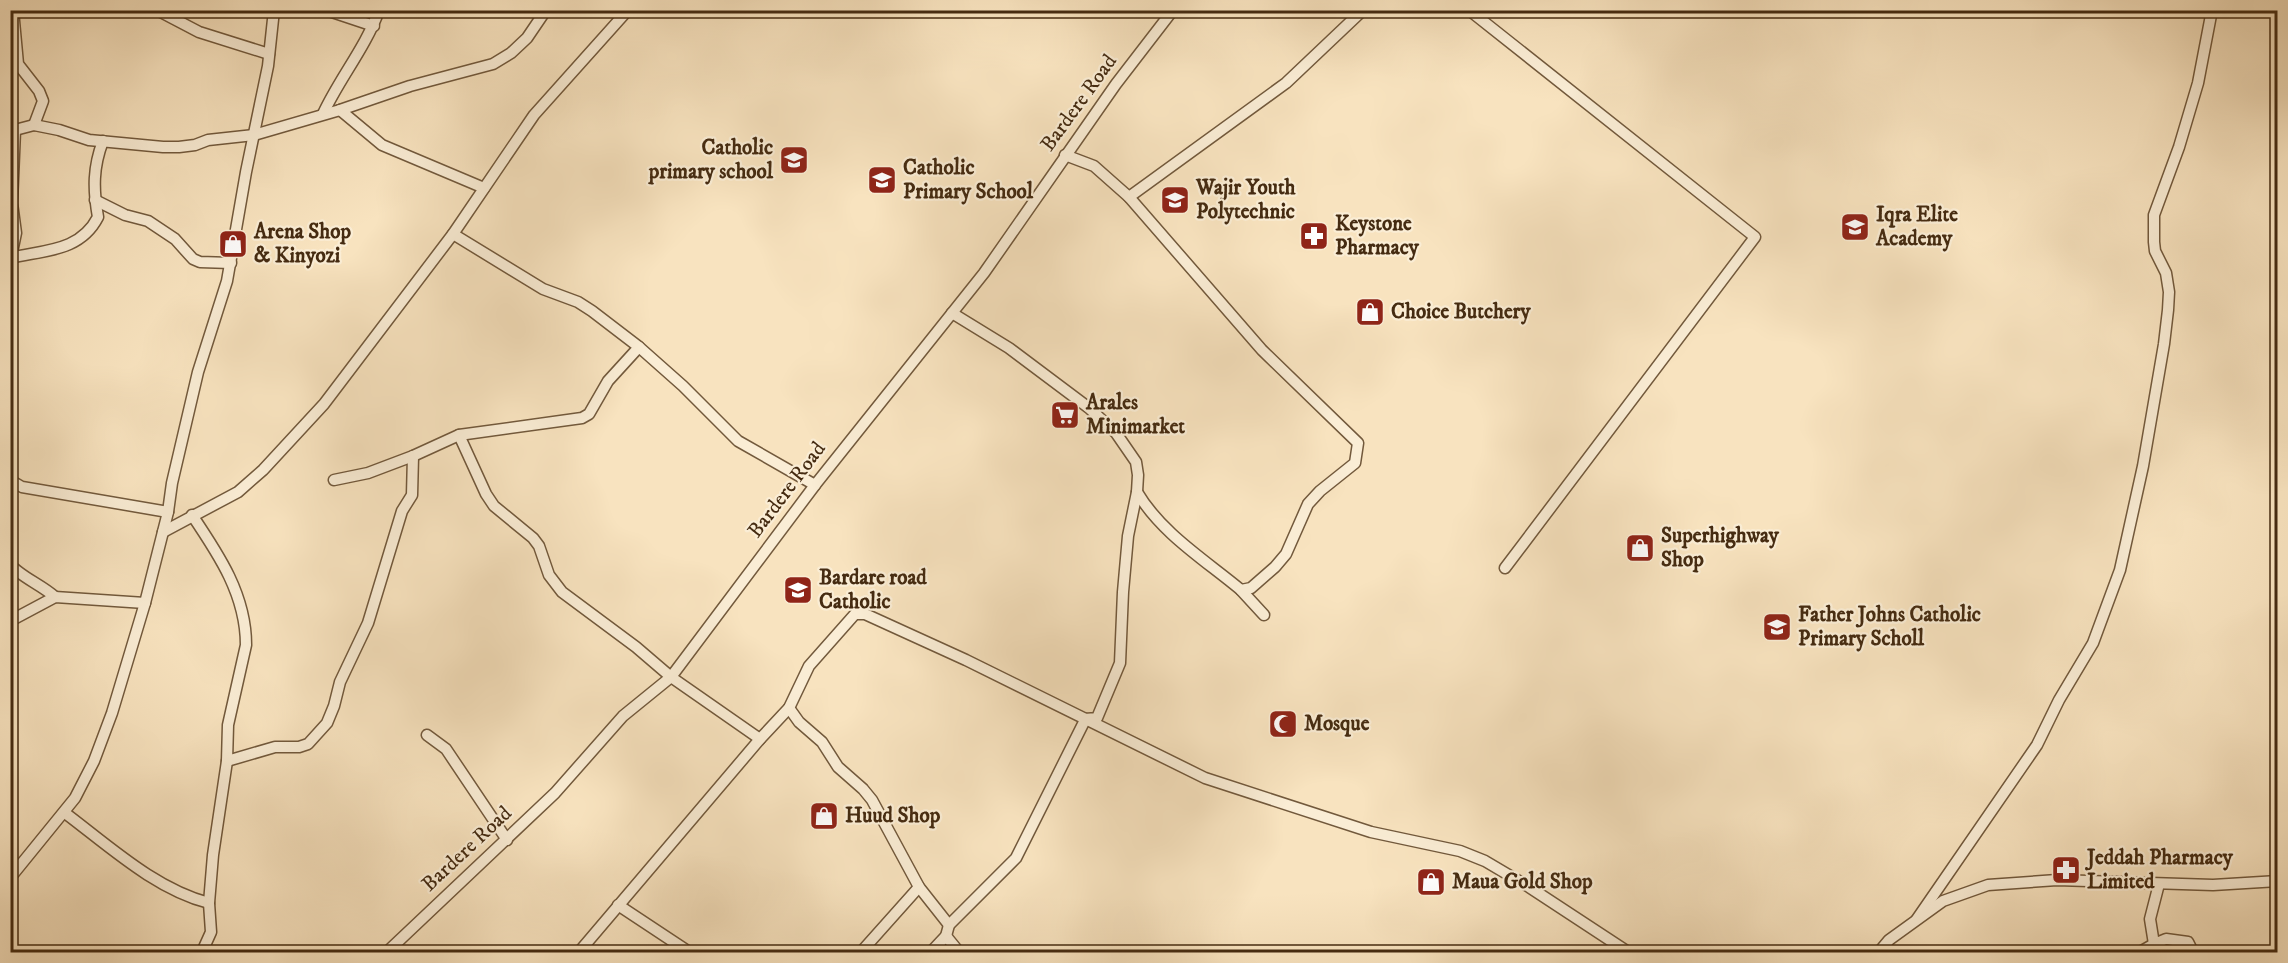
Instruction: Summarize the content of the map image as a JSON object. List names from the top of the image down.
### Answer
{
  "streets": {
    "street": ["Bardere Road"]
  },
  "places": {
    "school or university": [
      "Catholic primary school",
      "Catholic Primary School",
      "Wajir Youth Polytechnic",
      "Iqra Elite Academy",
      "Bardare road Catholic",
      "Father Johns Catholic Primary Scholl"
    ],
    "pharmacy": ["Keystone Pharmacy", "Jeddah Pharmacy Limited"],
    "shop": [
      "Arena Shop & Kinyozi",
      "Choice Butchery",
      "Superhighway Shop",
      "Huud Shop",
      "Maua Gold Shop"
    ],
    "supermarket": ["Arales Minimarket"],
    "mosque": ["Mosque"]
  }
}
